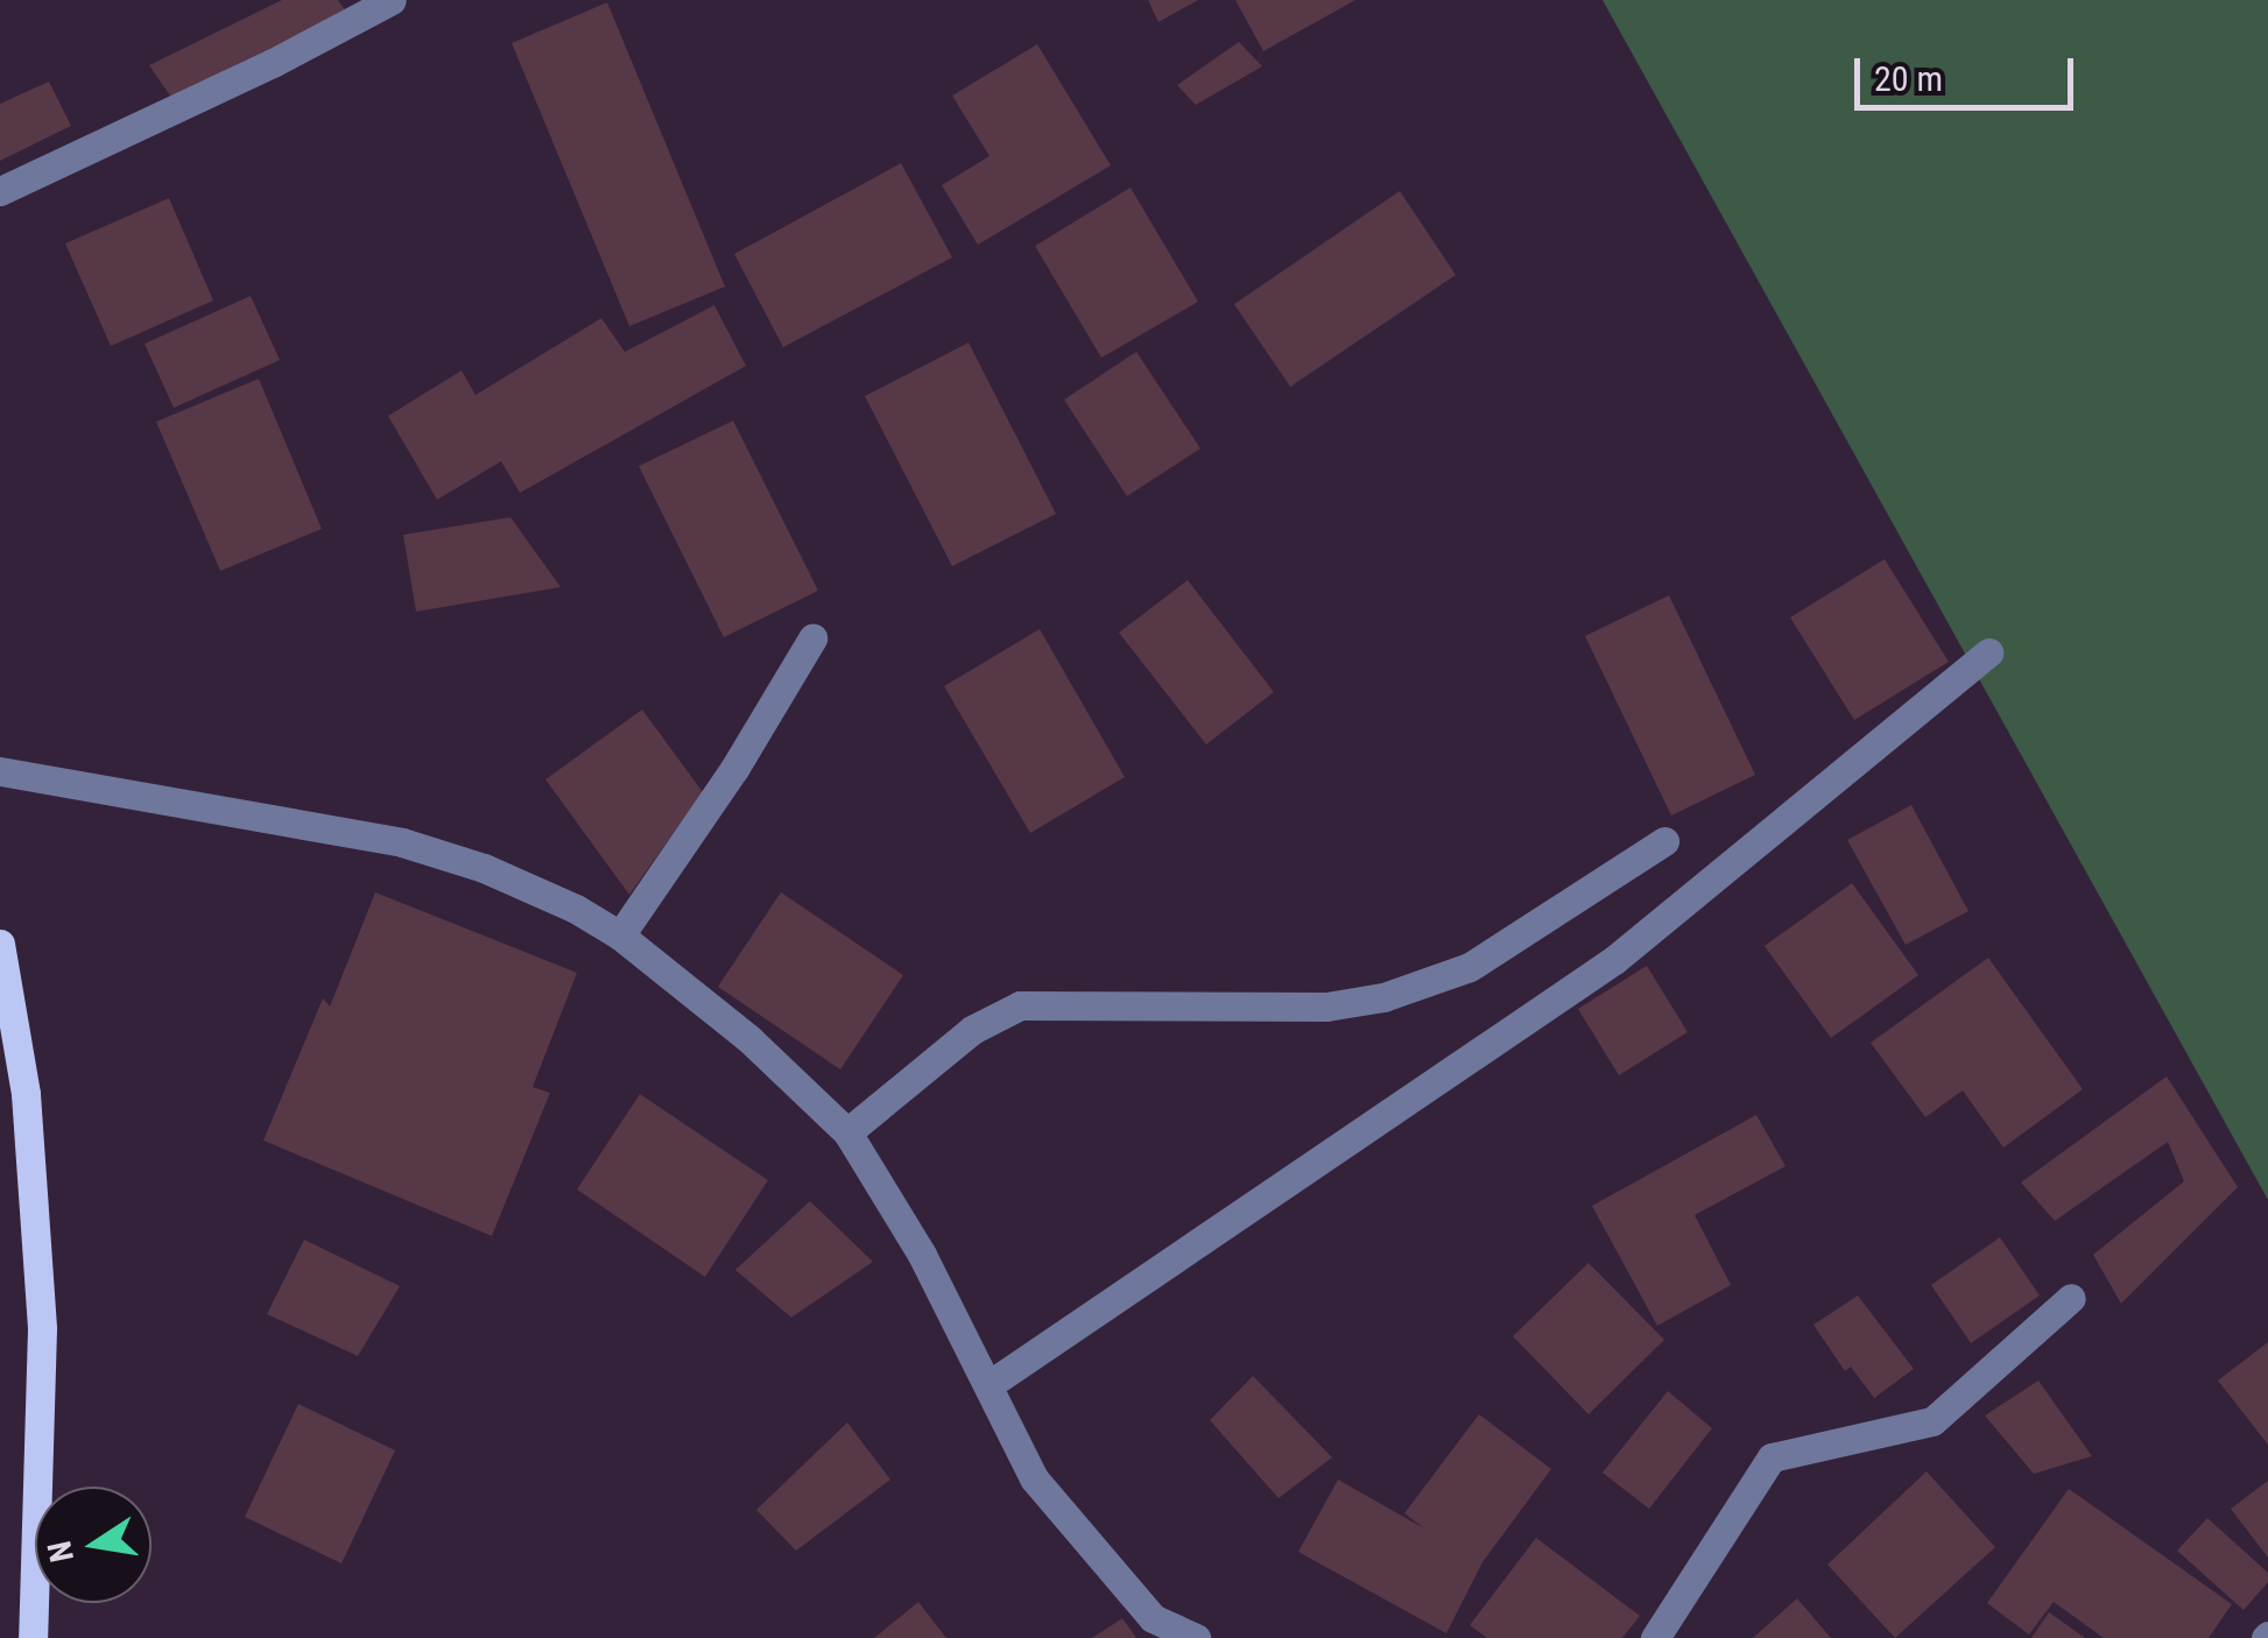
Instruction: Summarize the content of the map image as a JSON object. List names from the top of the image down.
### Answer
{
  "scale_bar": "20 m",
  "north": "left"
}
